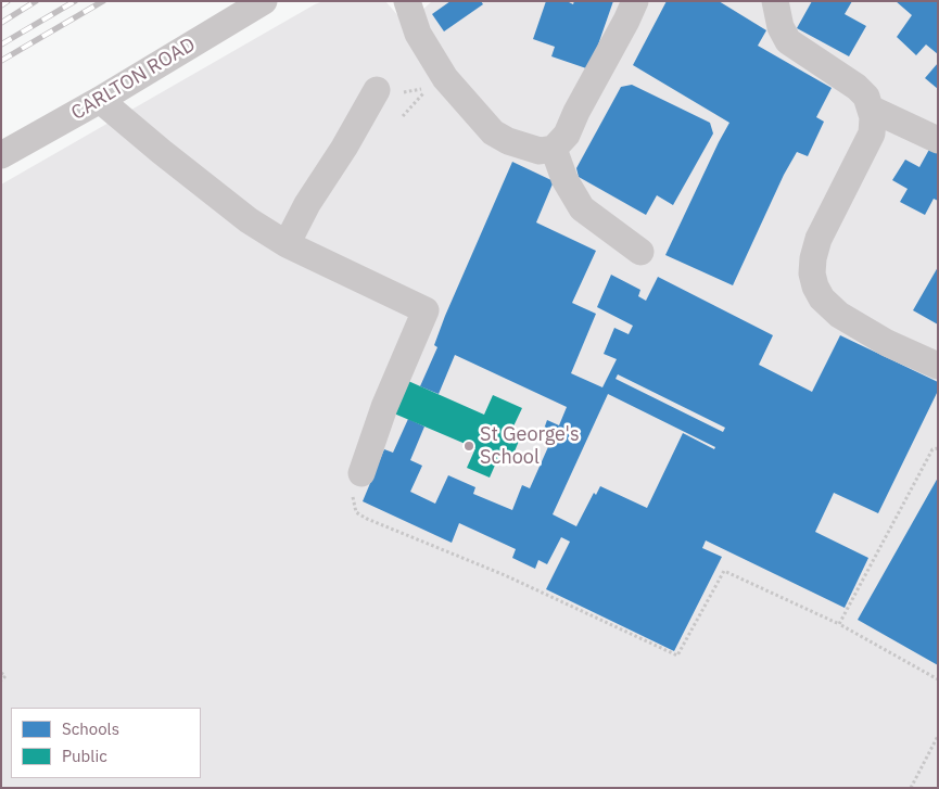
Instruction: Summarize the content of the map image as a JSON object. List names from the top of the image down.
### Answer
{
  "streets": {
    "street": ["CARLTON ROAD"]
  },
  "places": ["St George's School"],
  "legend": ["Schools", "Public"]
}
